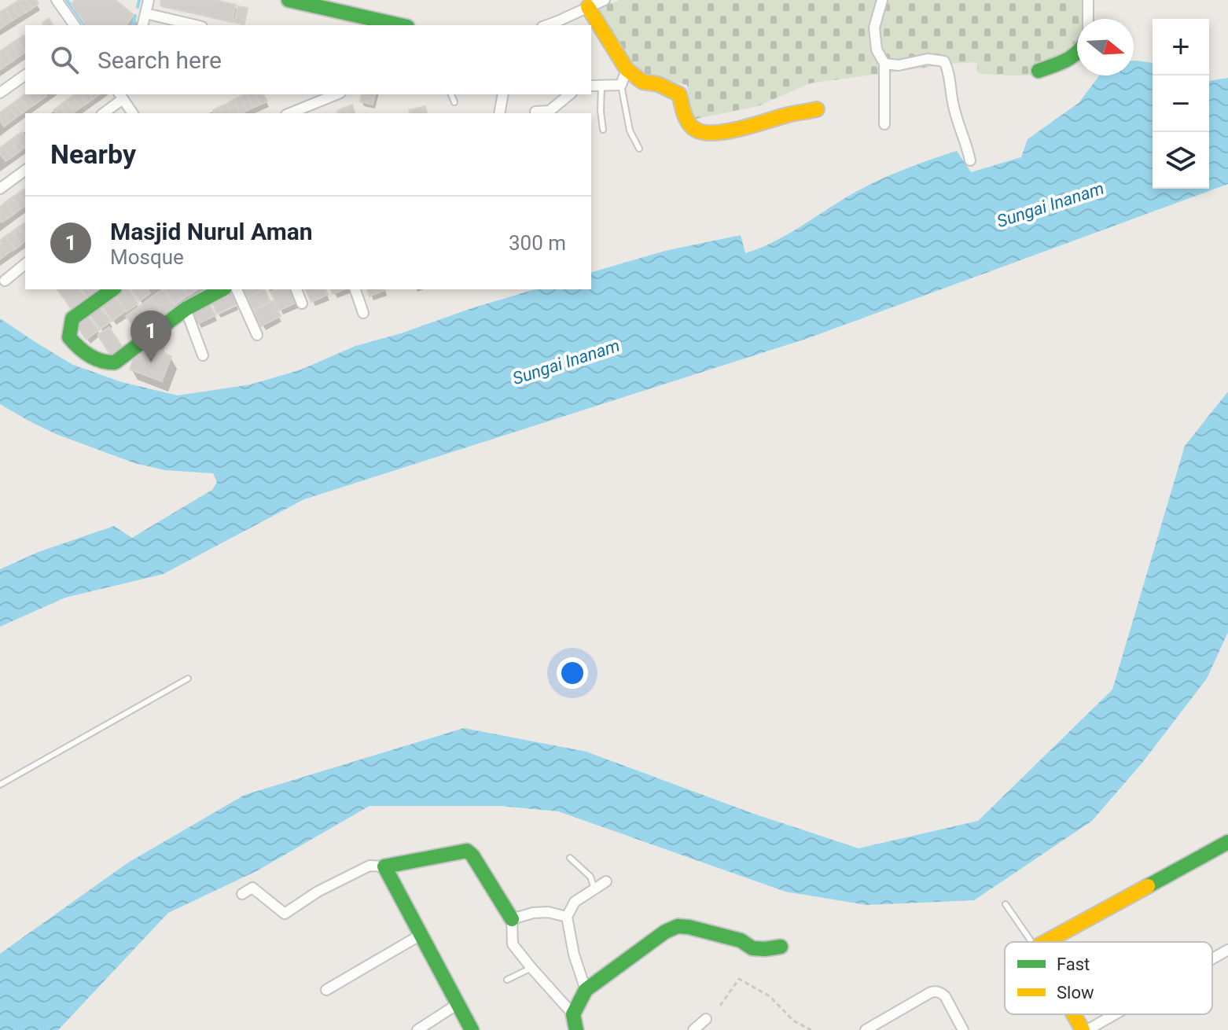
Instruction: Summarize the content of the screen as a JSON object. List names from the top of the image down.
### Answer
{
  "water": ["Sungai Inanam"],
  "legend": ["Fast", "Slow"],
  "north": "right",
  "page": {
    "map_buttons": ["+", "−"],
    "search": "Search here",
    "heading": "Nearby",
    "list": [
      {
        "mark": "1",
        "name": "Masjid Nurul Aman",
        "note": "Mosque",
        "value": "300 m"
      }
    ],
    "pins": "1"
  }
}
